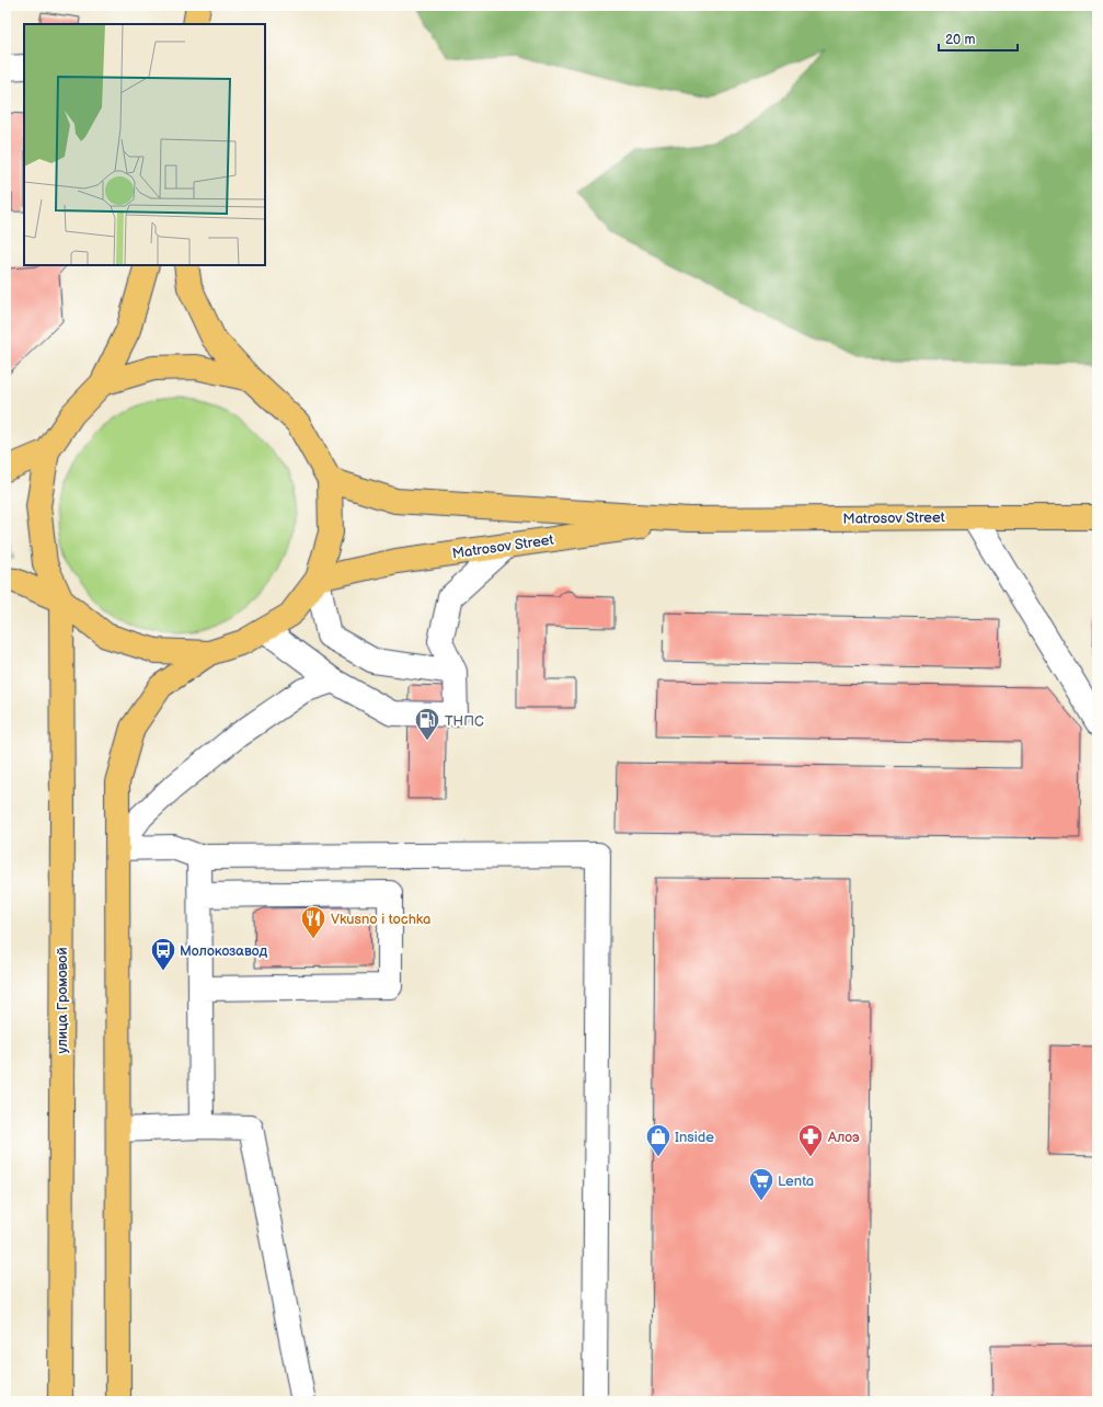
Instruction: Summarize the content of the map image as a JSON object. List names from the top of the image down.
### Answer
{
  "streets": {
    "main road": ["Matrosov Street", "улица Громовой"]
  },
  "places": {
    "fuel station": ["ТНПС"],
    "restaurant": ["Vkusno i tochka"],
    "bus stop": ["Молокозавод"],
    "shop": ["Inside"],
    "pharmacy": ["Алоэ"],
    "supermarket": ["Lenta"]
  },
  "scale_bar": "20 m"
}
